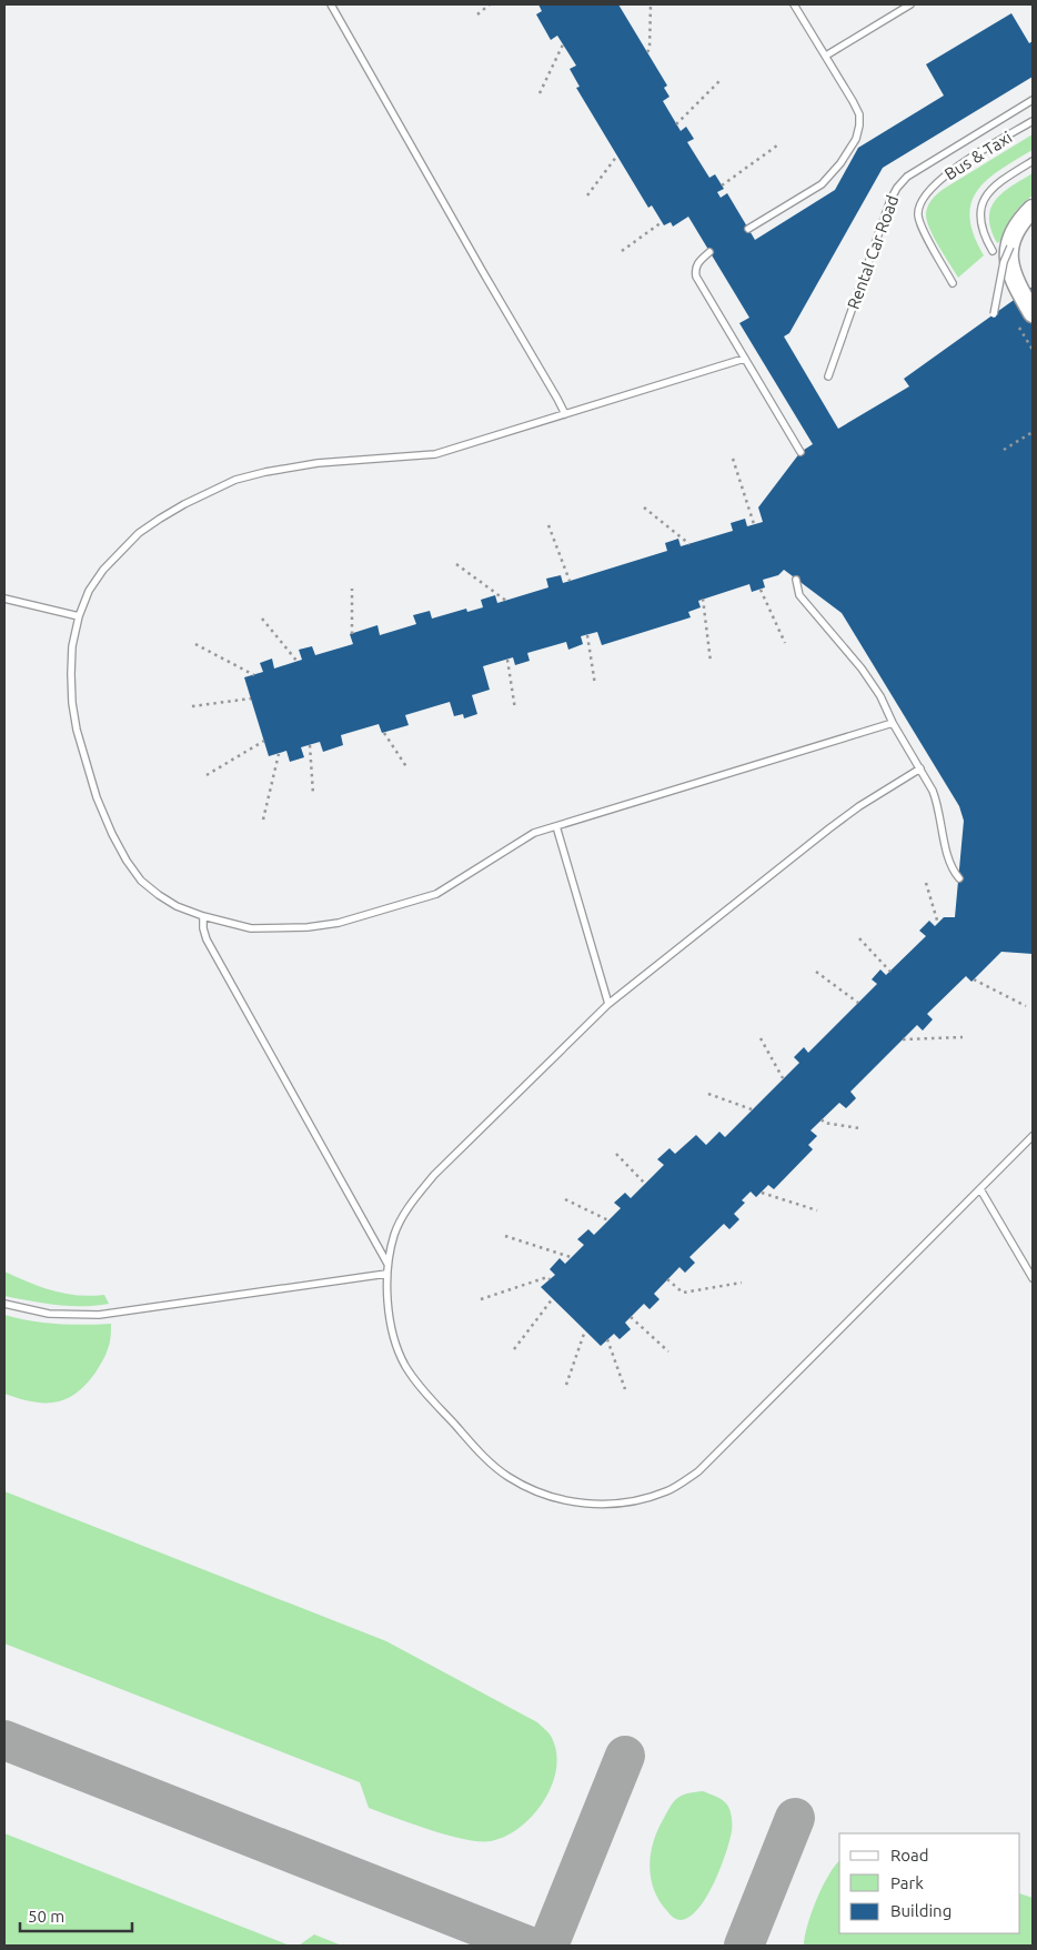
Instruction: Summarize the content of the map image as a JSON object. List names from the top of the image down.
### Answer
{
  "streets": {
    "lane": ["Bus & Taxi", "Rental Car Road"]
  },
  "legend": ["Road", "Park", "Building"],
  "scale_bar": "50 m"
}
